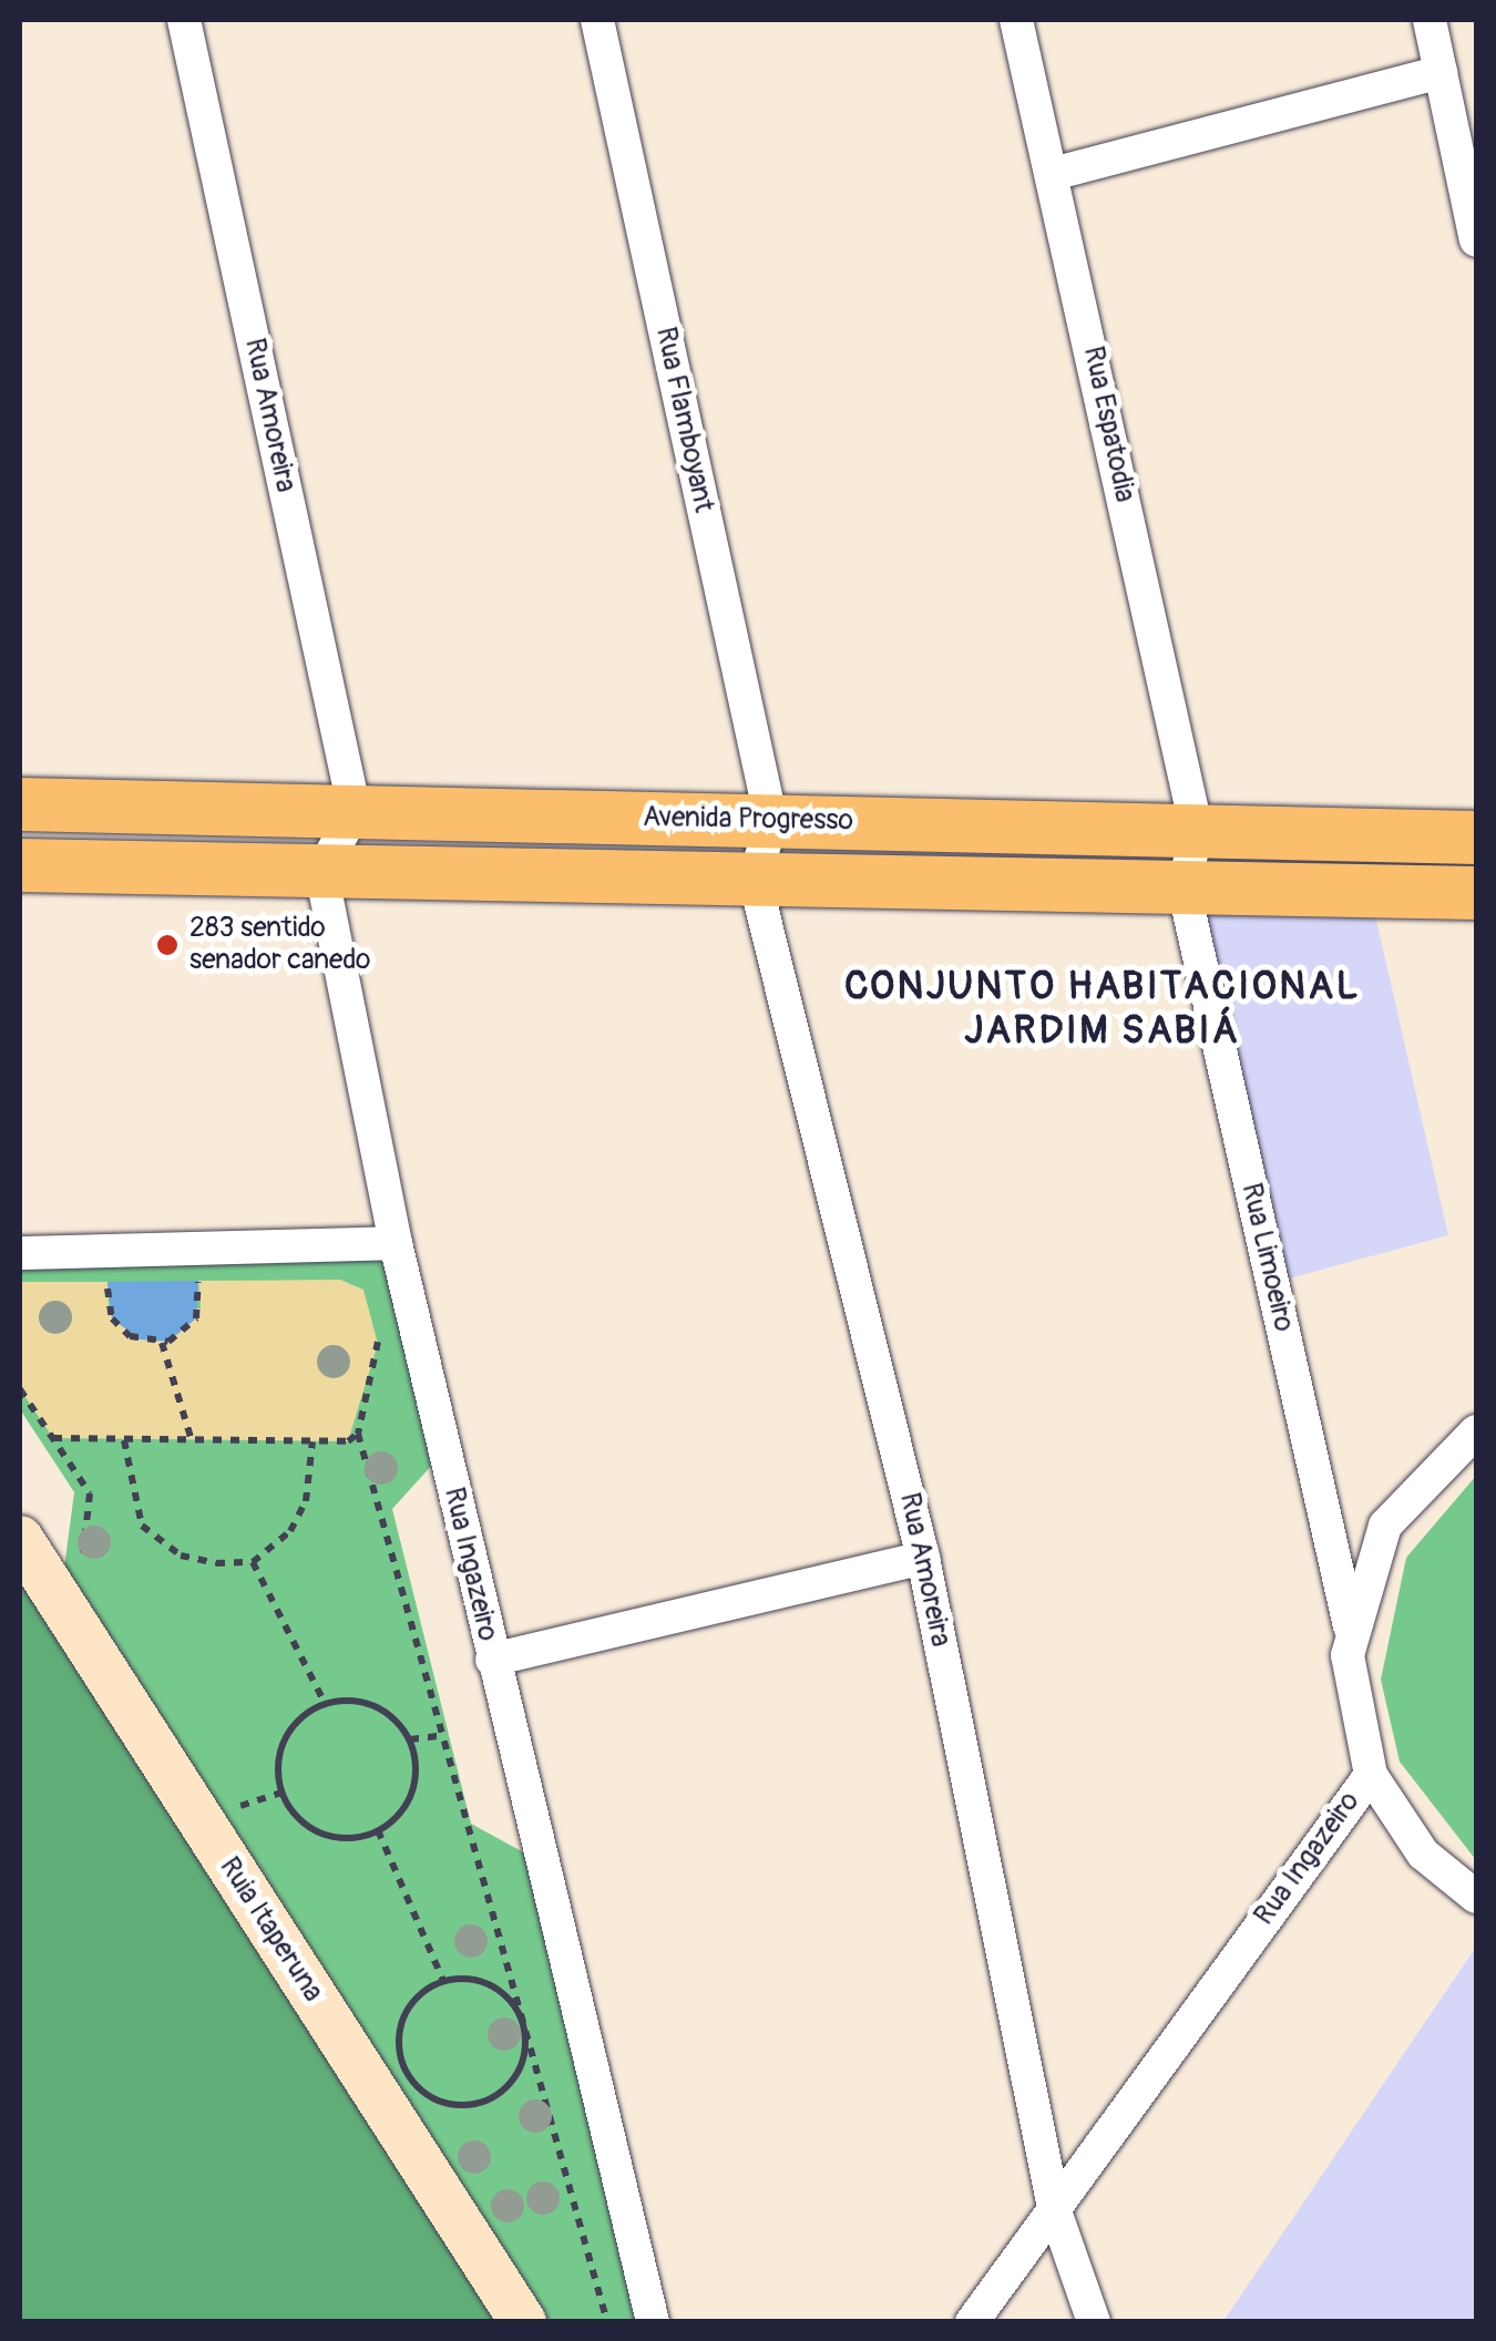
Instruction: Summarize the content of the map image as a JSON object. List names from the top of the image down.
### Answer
{
  "streets": {
    "main road": ["Avenida Progresso"],
    "street": [
      "Rua Amoreira",
      "Rua Flamboyant",
      "Rua Espatodia",
      "Rua Limoeiro",
      "Rua Ingazeiro",
      "Ruia Itaperuna"
    ]
  },
  "crossings": [
    ["Rua Amoreira", "Rua Flamboyant"],
    ["Rua Amoreira", "Avenida Progresso"],
    ["Rua Amoreira", "Rua Ingazeiro"],
    ["Rua Flamboyant", "Avenida Progresso"],
    ["Rua Espatodia", "Avenida Progresso"]
  ],
  "districts": ["CONJUNTO HABITACIONAL JARDIM SABIÁ"],
  "places": ["283 sentido senador canedo"]
}
